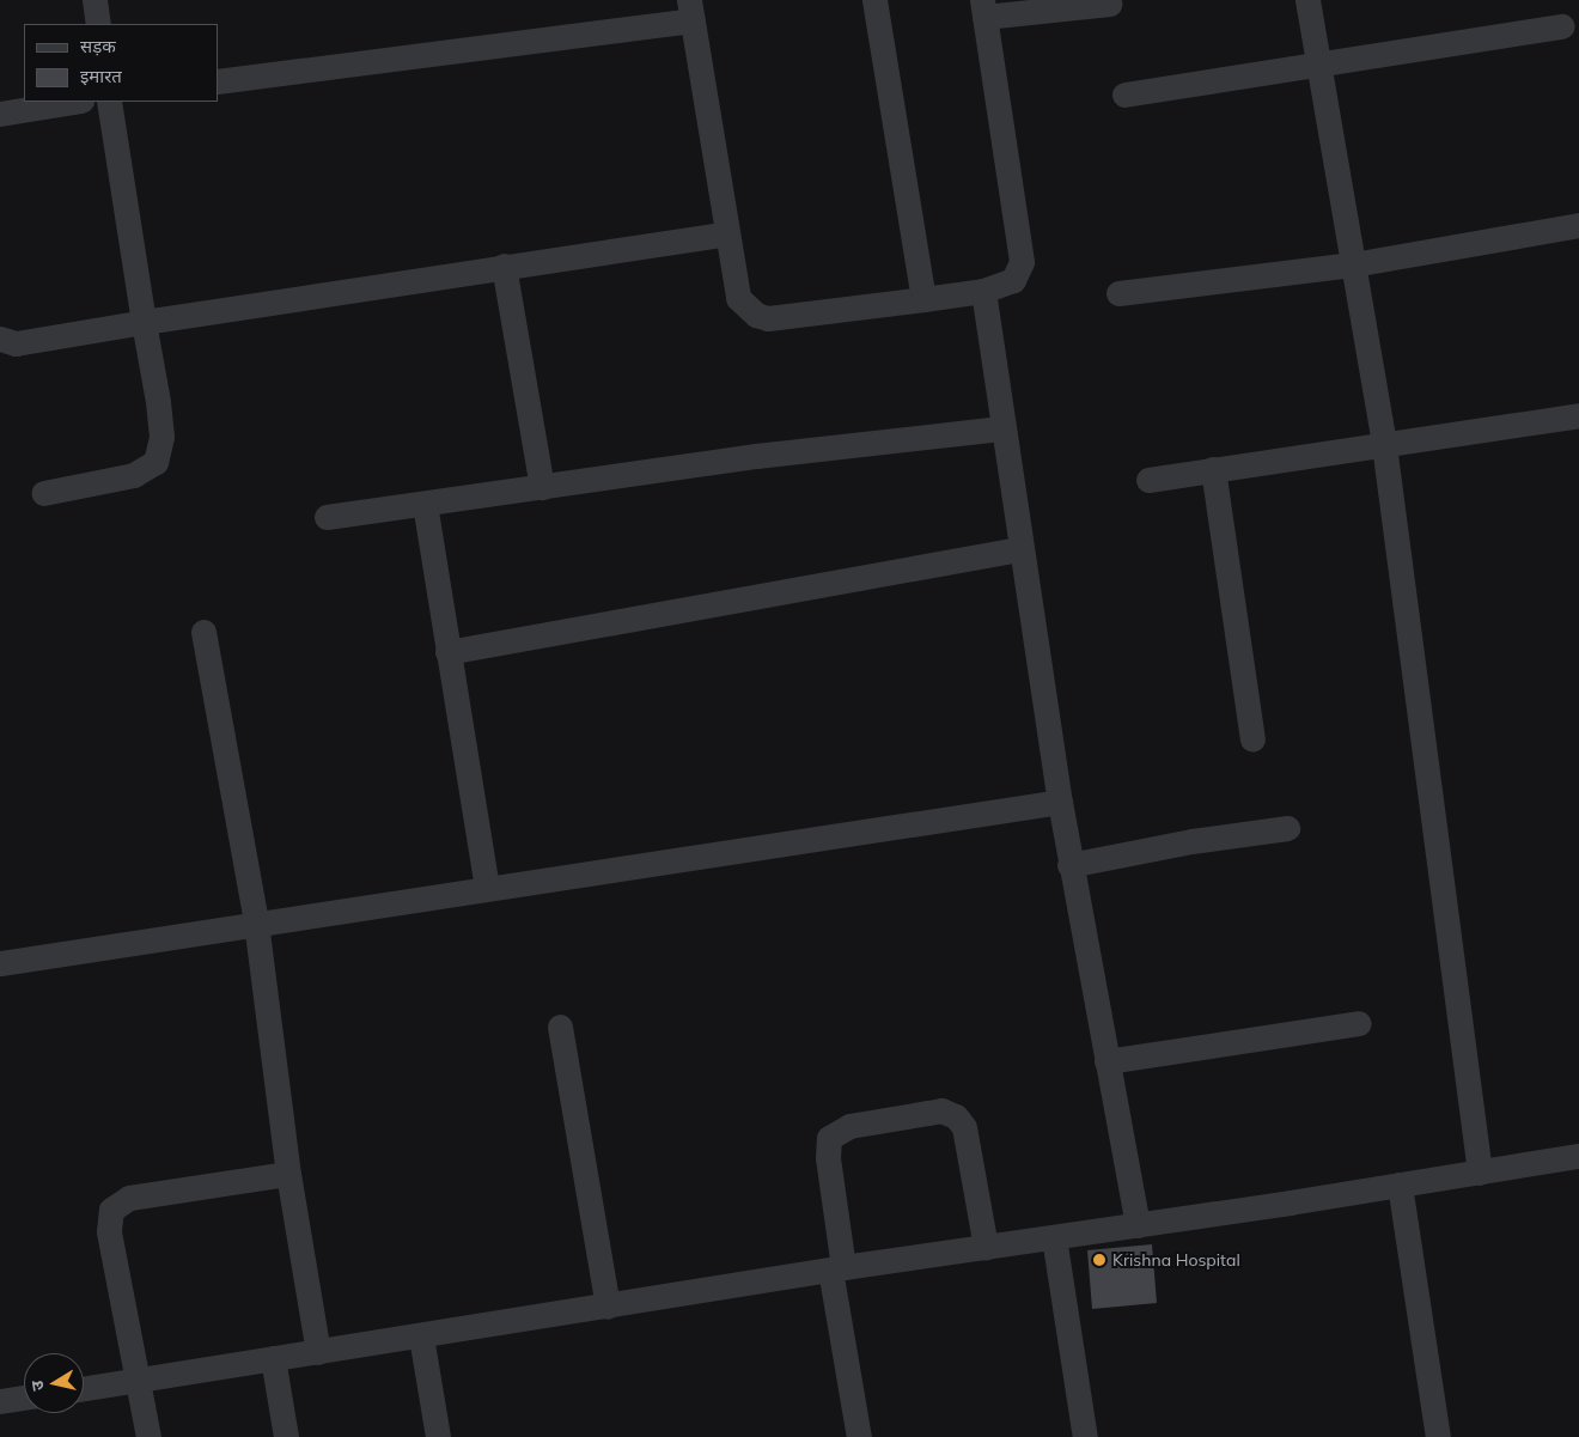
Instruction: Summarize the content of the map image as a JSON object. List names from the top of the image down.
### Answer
{
  "places": ["Krishna Hospital"],
  "legend": ["सड़क", "इमारत"],
  "north": "left"
}
